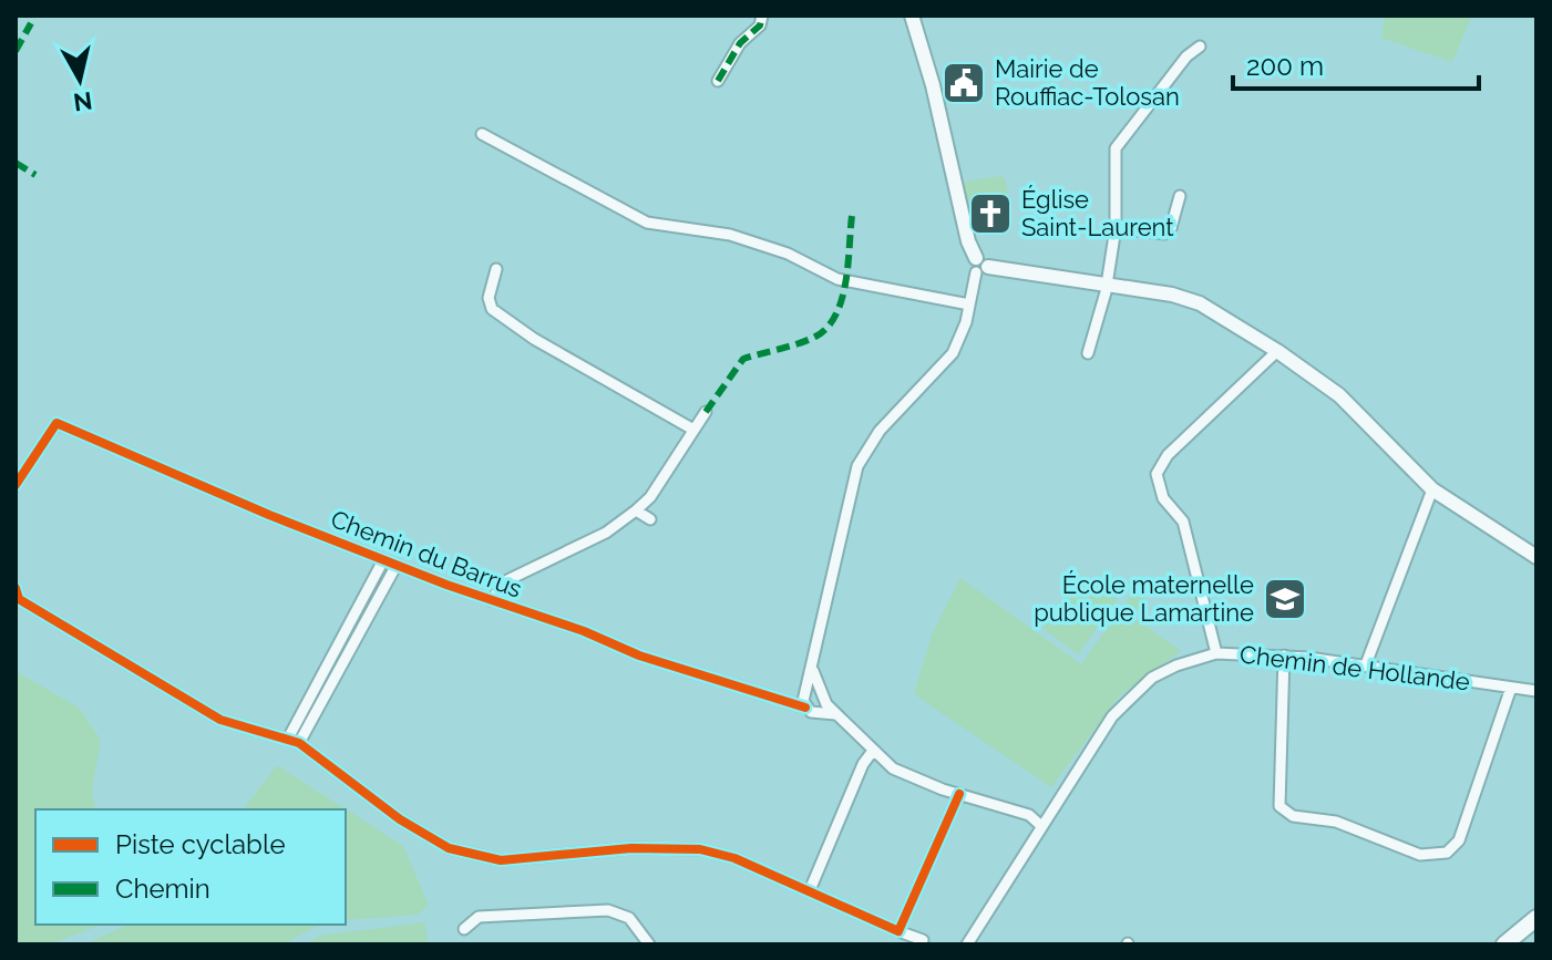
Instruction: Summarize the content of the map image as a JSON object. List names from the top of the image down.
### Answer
{
  "streets": {
    "street": ["Chemin du Barrus", "Chemin de Hollande"]
  },
  "places": {
    "public building": ["Mairie de Rouffiac-Tolosan"],
    "church": ["Église Saint-Laurent"],
    "school or university": ["École maternelle publique Lamartine"]
  },
  "legend": ["Piste cyclable", "Chemin"],
  "scale_bar": "200 m",
  "north": "bottom"
}
